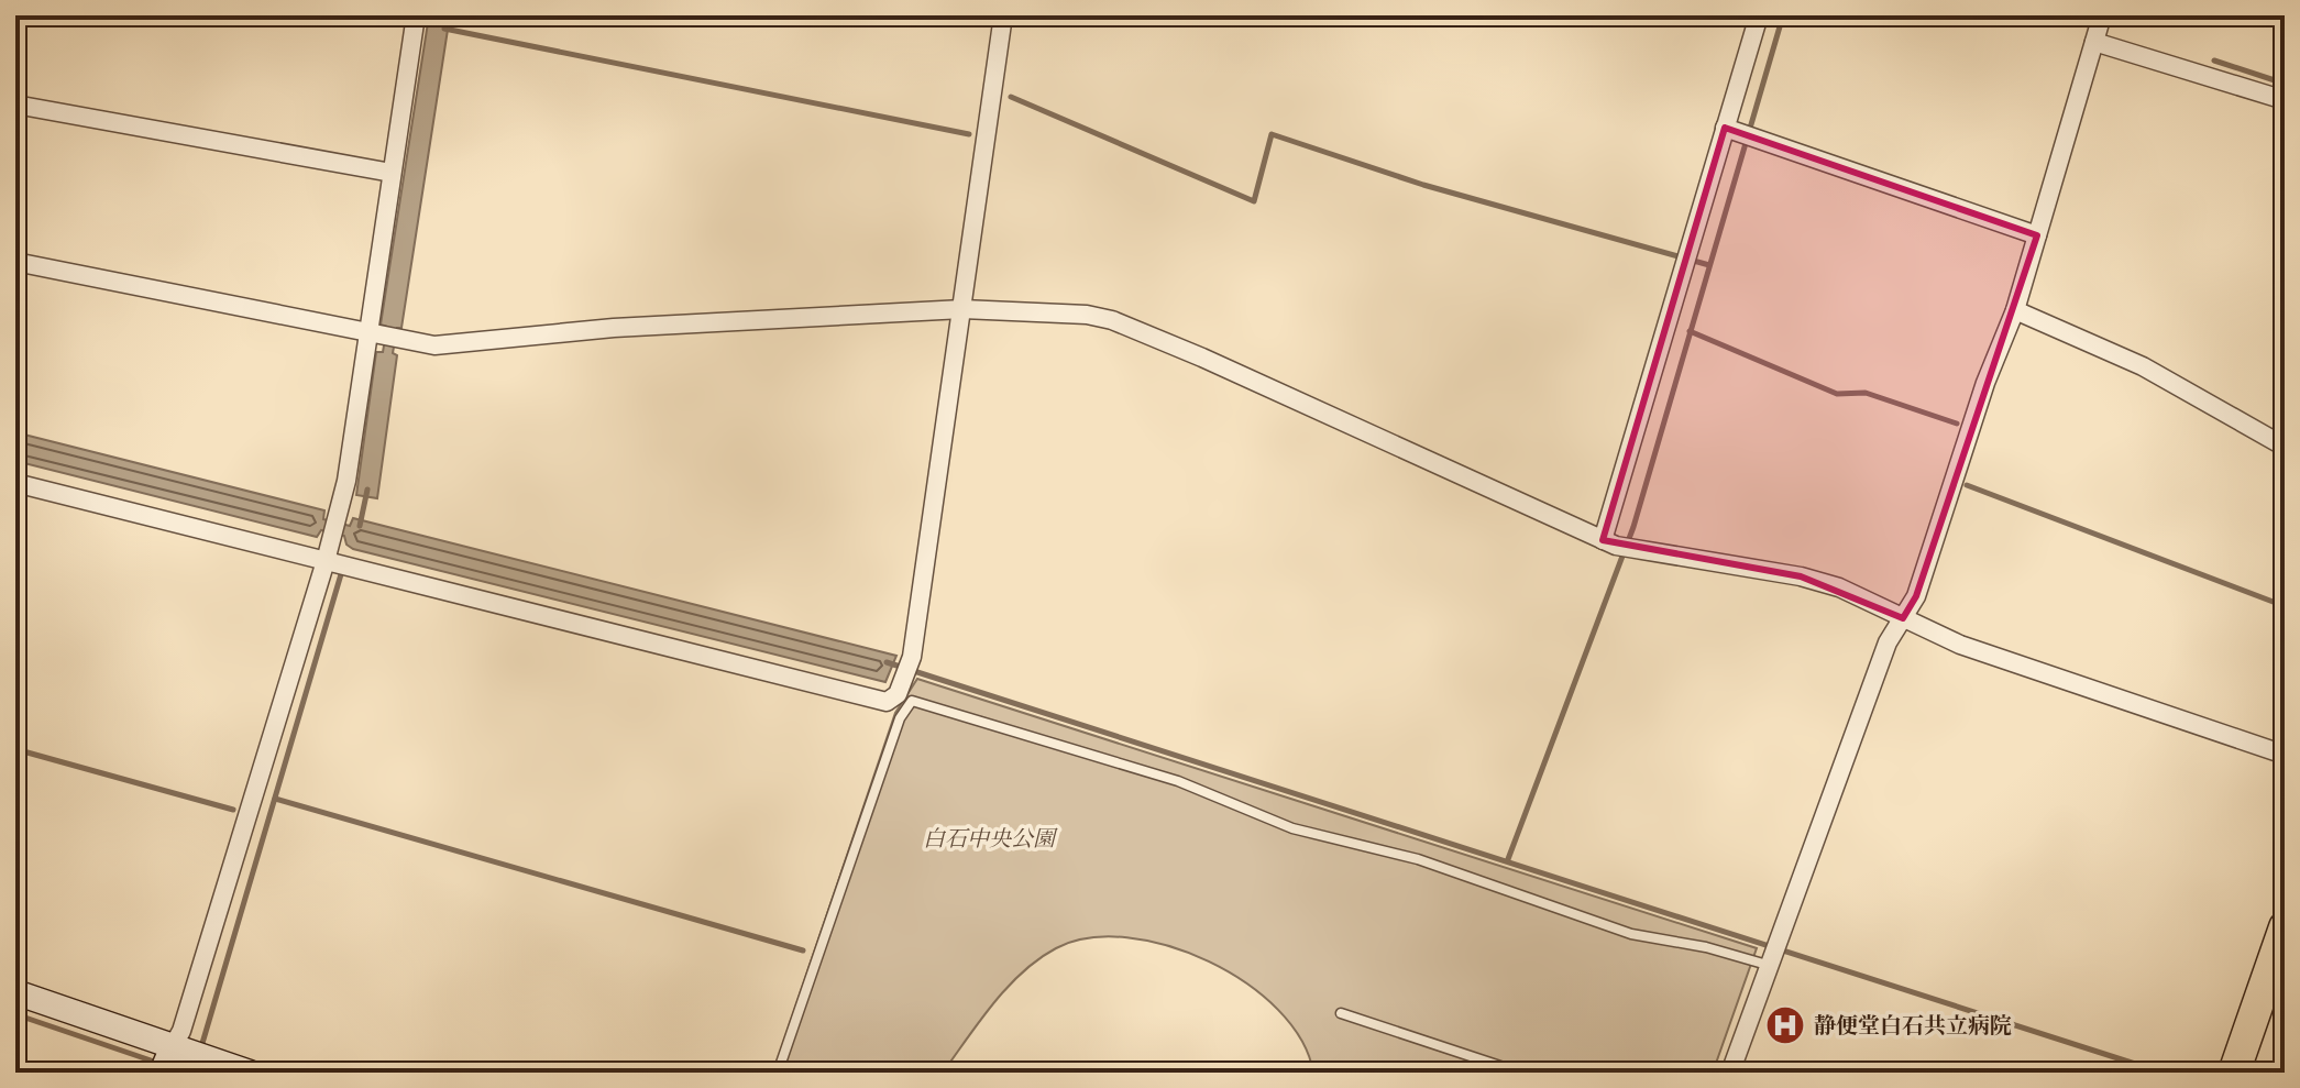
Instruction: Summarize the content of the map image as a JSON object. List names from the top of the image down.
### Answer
{
  "parks": ["白石中央公園"],
  "places": {
    "hospital": ["静便堂白石共立病院"]
  }
}
